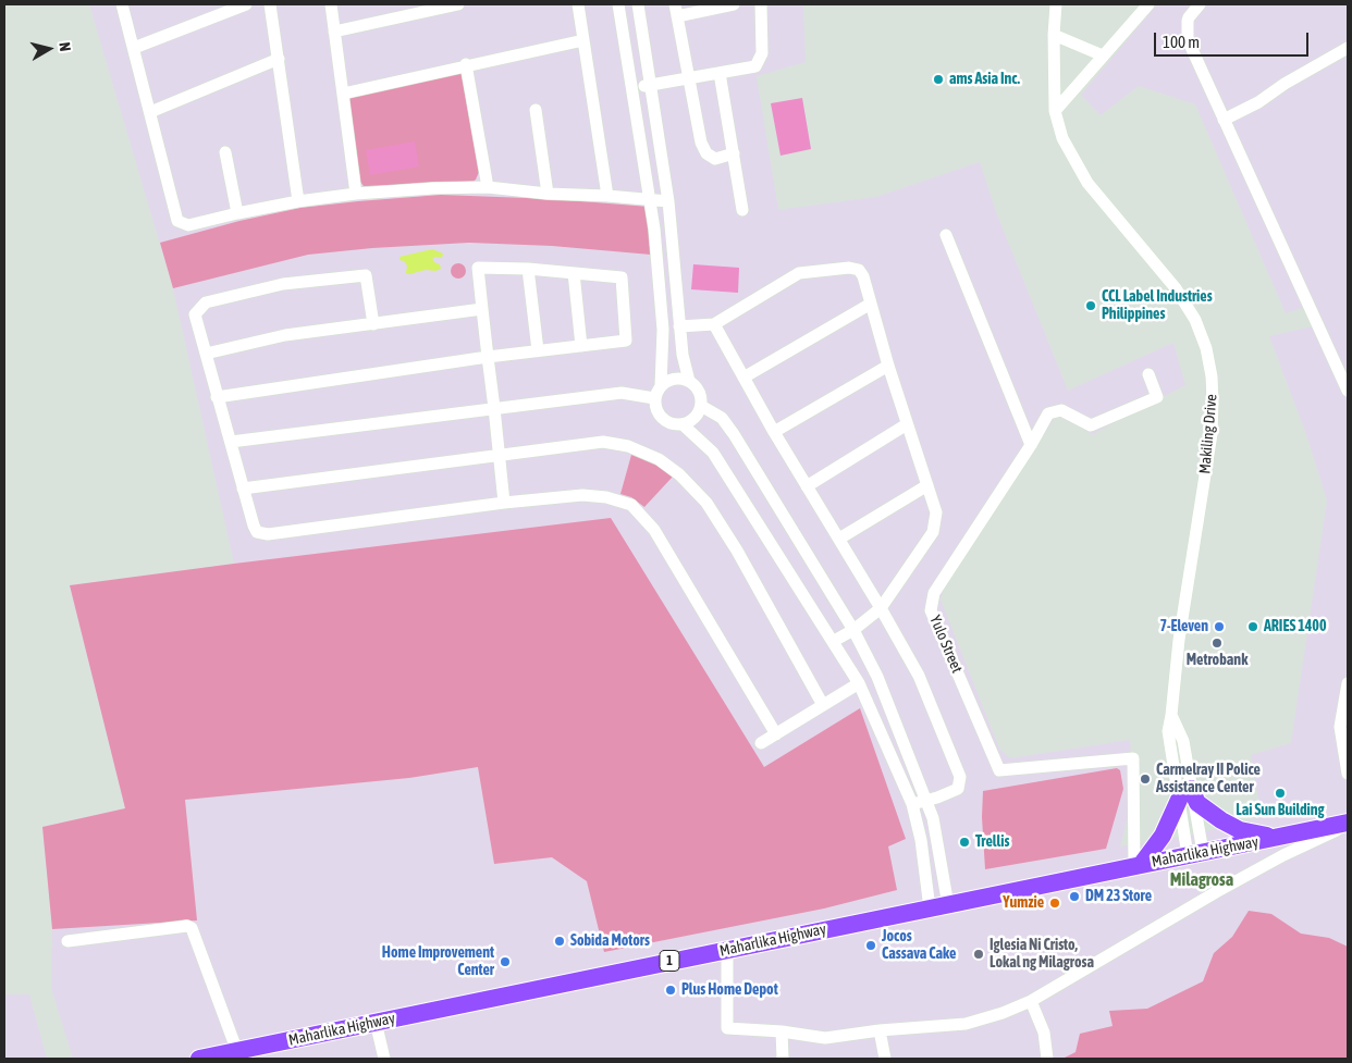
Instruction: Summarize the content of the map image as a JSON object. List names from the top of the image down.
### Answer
{
  "streets": {
    "highway": ["Maharlika Highway", "1"],
    "street": ["Makiling Drive", "Yulo Street"]
  },
  "crossings": [
    ["Makiling Drive", "Maharlika Highway"],
    ["Yulo Street", "Maharlika Highway"]
  ],
  "districts": ["Milagrosa"],
  "places": [
    "ams Asia Inc.",
    "CCL Label Industries Philippines",
    "7-Eleven",
    "ARIES 1400",
    "Metrobank",
    "Carmelray II Police Assistance Center",
    "Lai Sun Building",
    "Trellis",
    "DM 23 Store",
    "Yumzie",
    "Sobida Motors",
    "Jocos Cassava Cake",
    "Iglesia Ni Cristo, Lokal ng Milagrosa",
    "Home Improvement Center",
    "Plus Home Depot"
  ],
  "scale_bar": "100 m",
  "north": "right"
}
